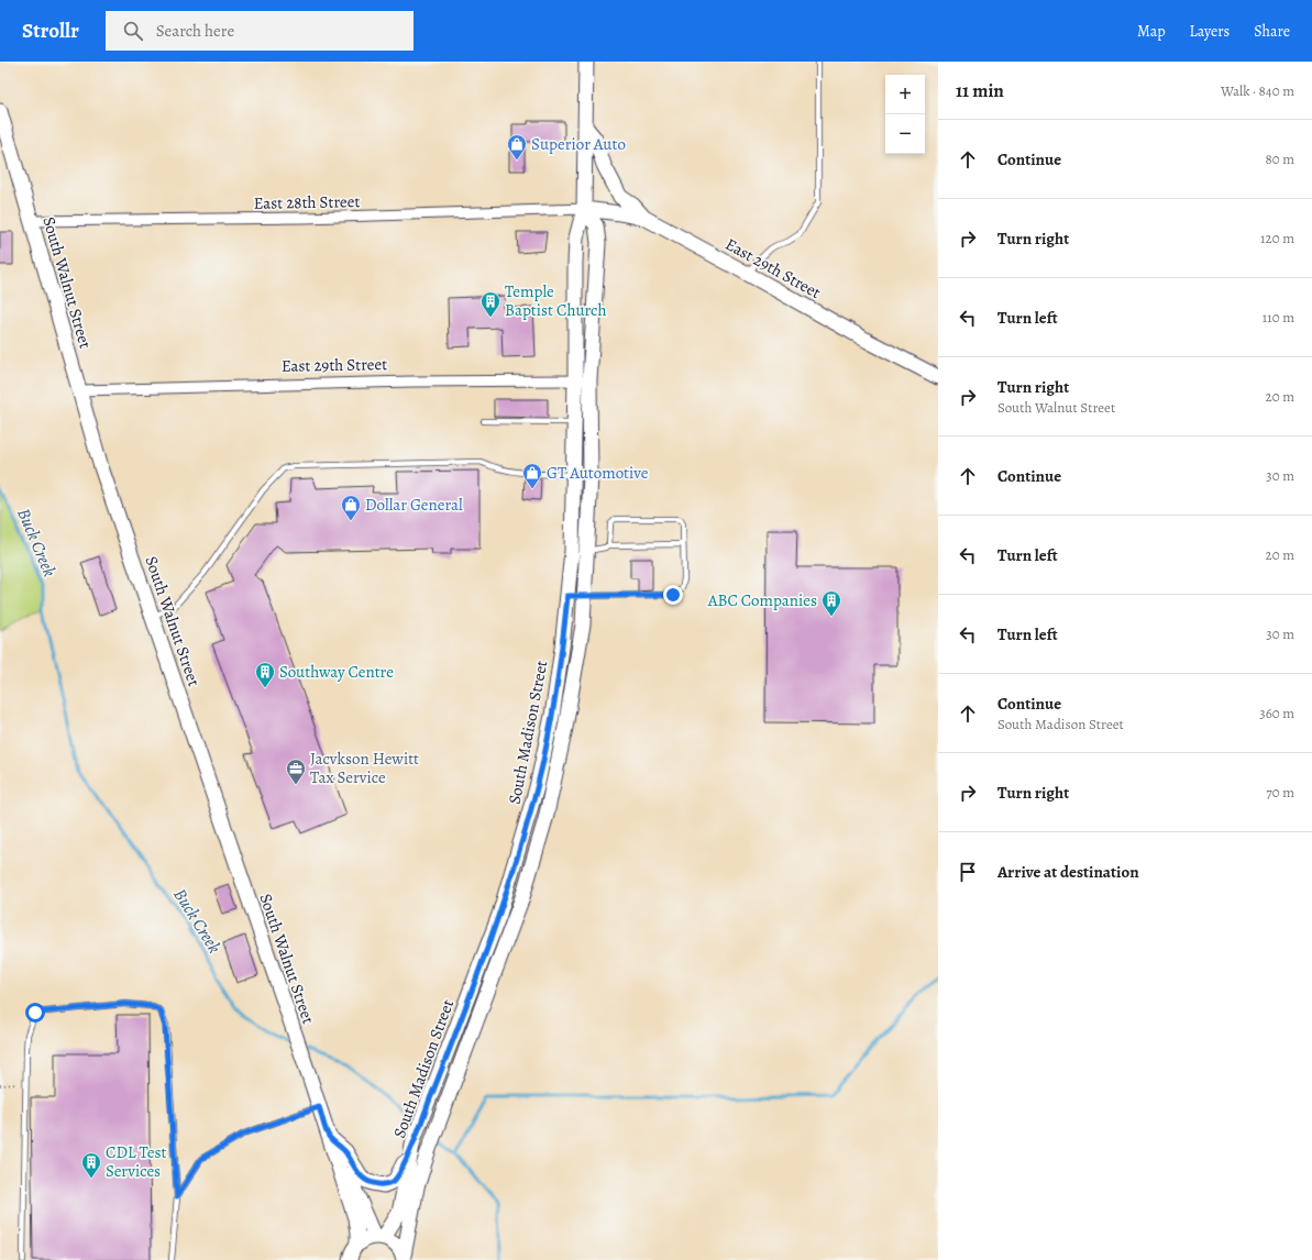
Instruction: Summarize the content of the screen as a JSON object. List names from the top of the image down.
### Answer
{
  "streets": {
    "main road": ["East 29th Street", "South Walnut Street", "South Madison Street"],
    "street": ["East 28th Street"]
  },
  "crossings": [
    ["East 28th Street", "East 29th Street"],
    ["East 28th Street", "South Walnut Street"],
    ["East 28th Street", "South Madison Street"],
    ["East 29th Street", "South Walnut Street"],
    ["East 29th Street", "South Madison Street"],
    ["South Walnut Street", "South Madison Street"]
  ],
  "water": ["Buck Creek"],
  "places": {
    "shop": ["Superior Auto", "GT Automotive", "Dollar General"],
    "building": [
      "Temple Baptist Church",
      "ABC Companies",
      "Southway Centre",
      "CDL Test Services"
    ],
    "office": ["Jacvkson Hewitt Tax Service"]
  },
  "page": {
    "header": "Strollr",
    "search": "Search here",
    "nav": ["Map", "Layers", "Share"],
    "heading": ["11 min", "Walk · 840 m"],
    "map_buttons": ["+", "−"],
    "list": [
      ["Continue", "80 m"],
      ["Turn right", "120 m"],
      ["Turn left", "110 m"],
      ["Turn right", "South Walnut Street", "20 m"],
      ["Continue", "30 m"],
      ["Turn left", "20 m"],
      ["Turn left", "30 m"],
      ["Continue", "South Madison Street", "360 m"],
      ["Turn right", "70 m"],
      "Arrive at destination"
    ]
  }
}
